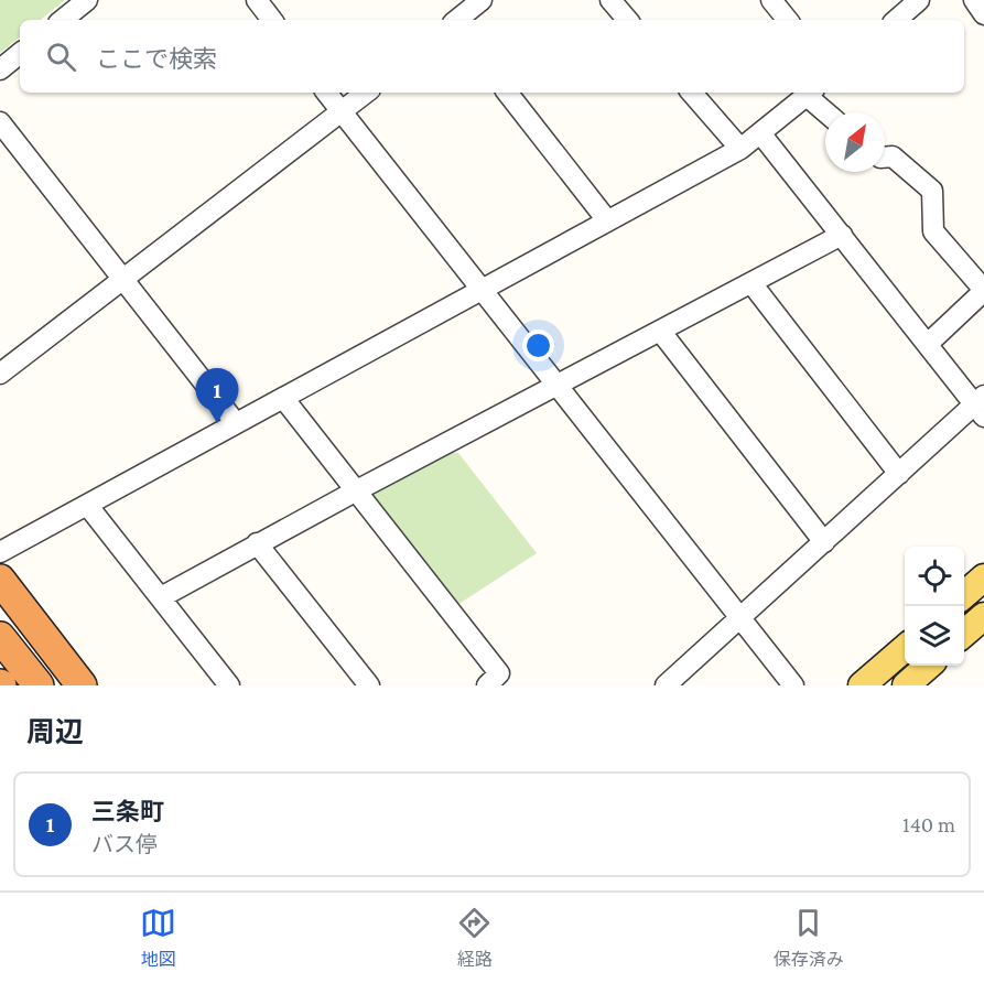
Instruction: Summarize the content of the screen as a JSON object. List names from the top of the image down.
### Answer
{
  "north": "top right",
  "page": {
    "search": "ここで検索",
    "pins": "1",
    "heading": "周辺",
    "list": [
      {
        "mark": "1",
        "name": "三条町",
        "note": "バス停",
        "value": "140 m"
      }
    ],
    "nav": ["地図", "経路", "保存済み"]
  }
}
